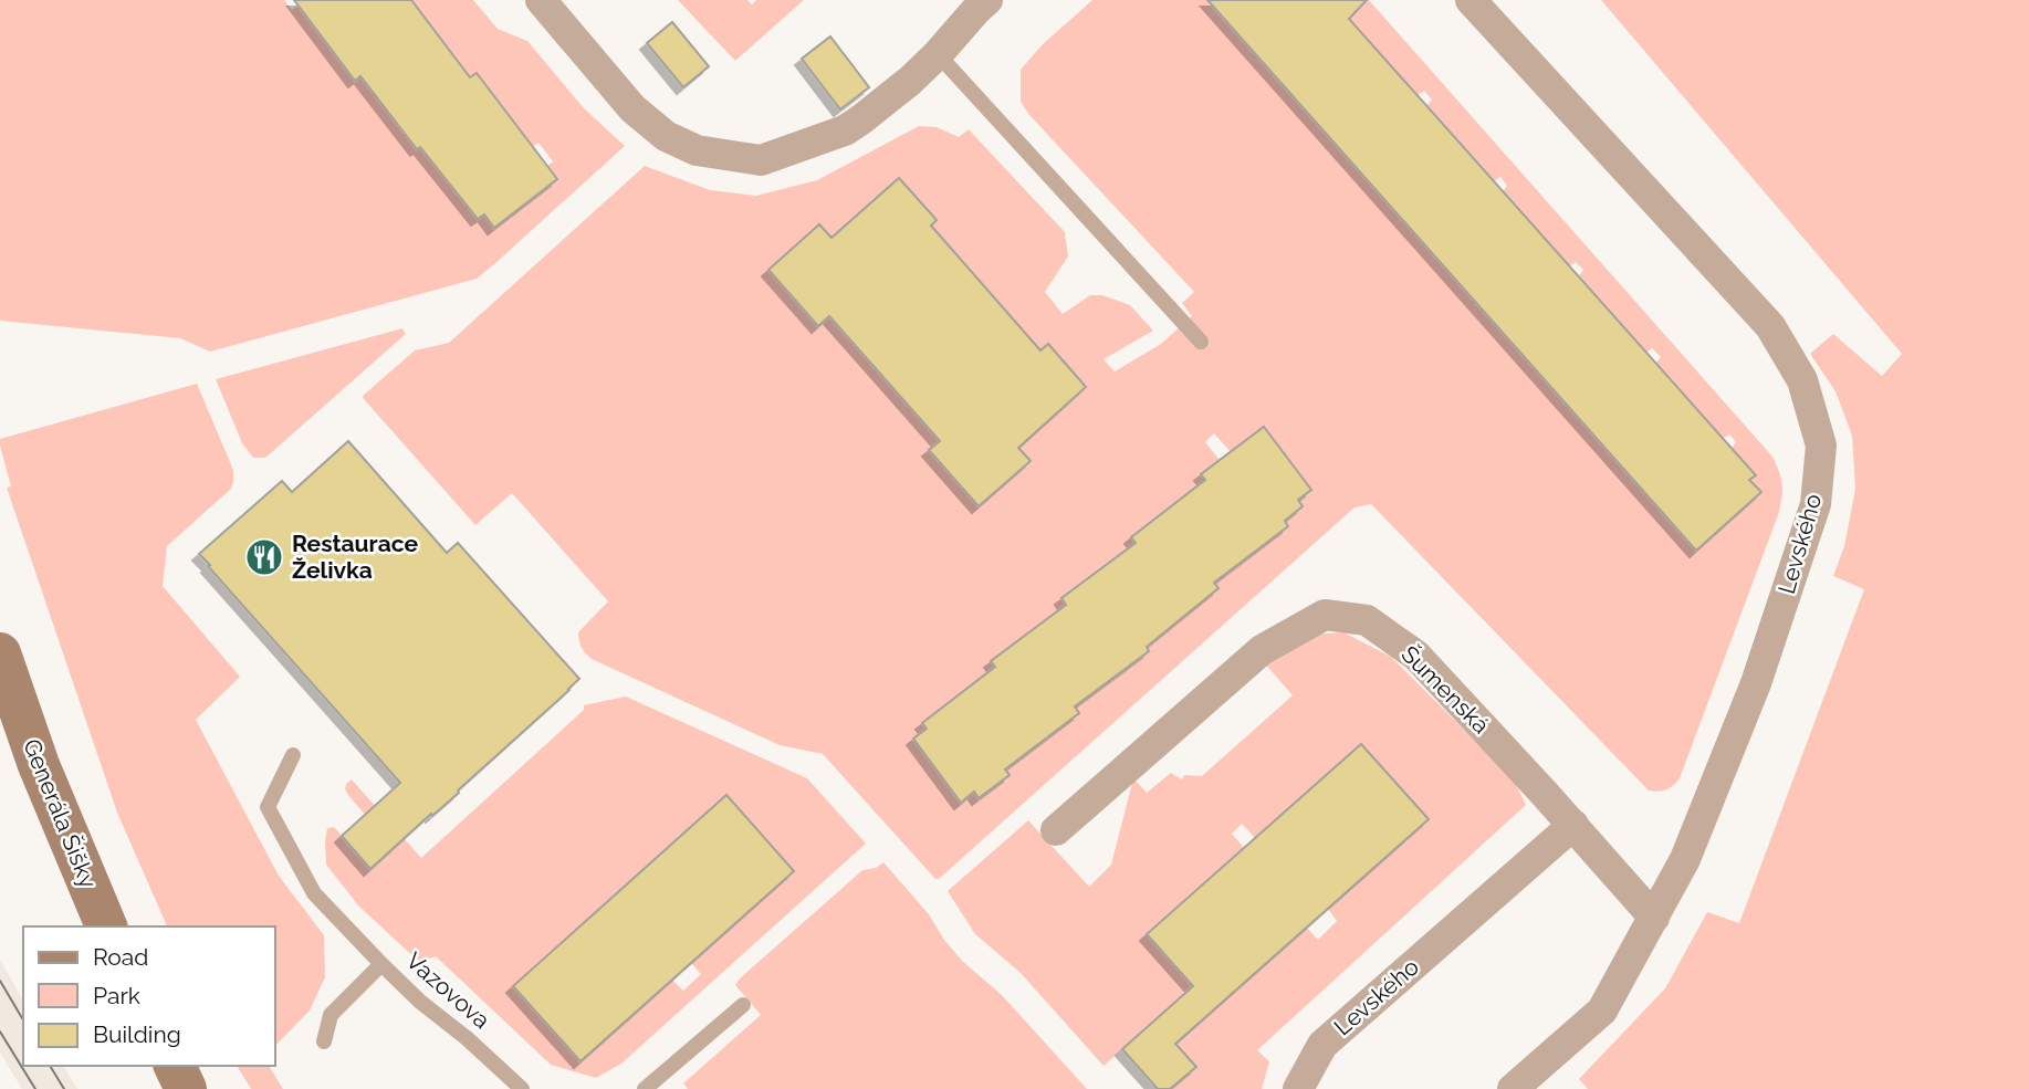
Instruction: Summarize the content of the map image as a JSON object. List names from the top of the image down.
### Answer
{
  "streets": {
    "main road": ["Generála Šišky"],
    "street": ["Levského", "Šumenská"],
    "lane": ["Vazovova"]
  },
  "crossings": [
    ["Levského", "Šumenská"]
  ],
  "places": {
    "restaurant": ["Restaurace Želivka"]
  },
  "legend": ["Road", "Park", "Building"]
}
